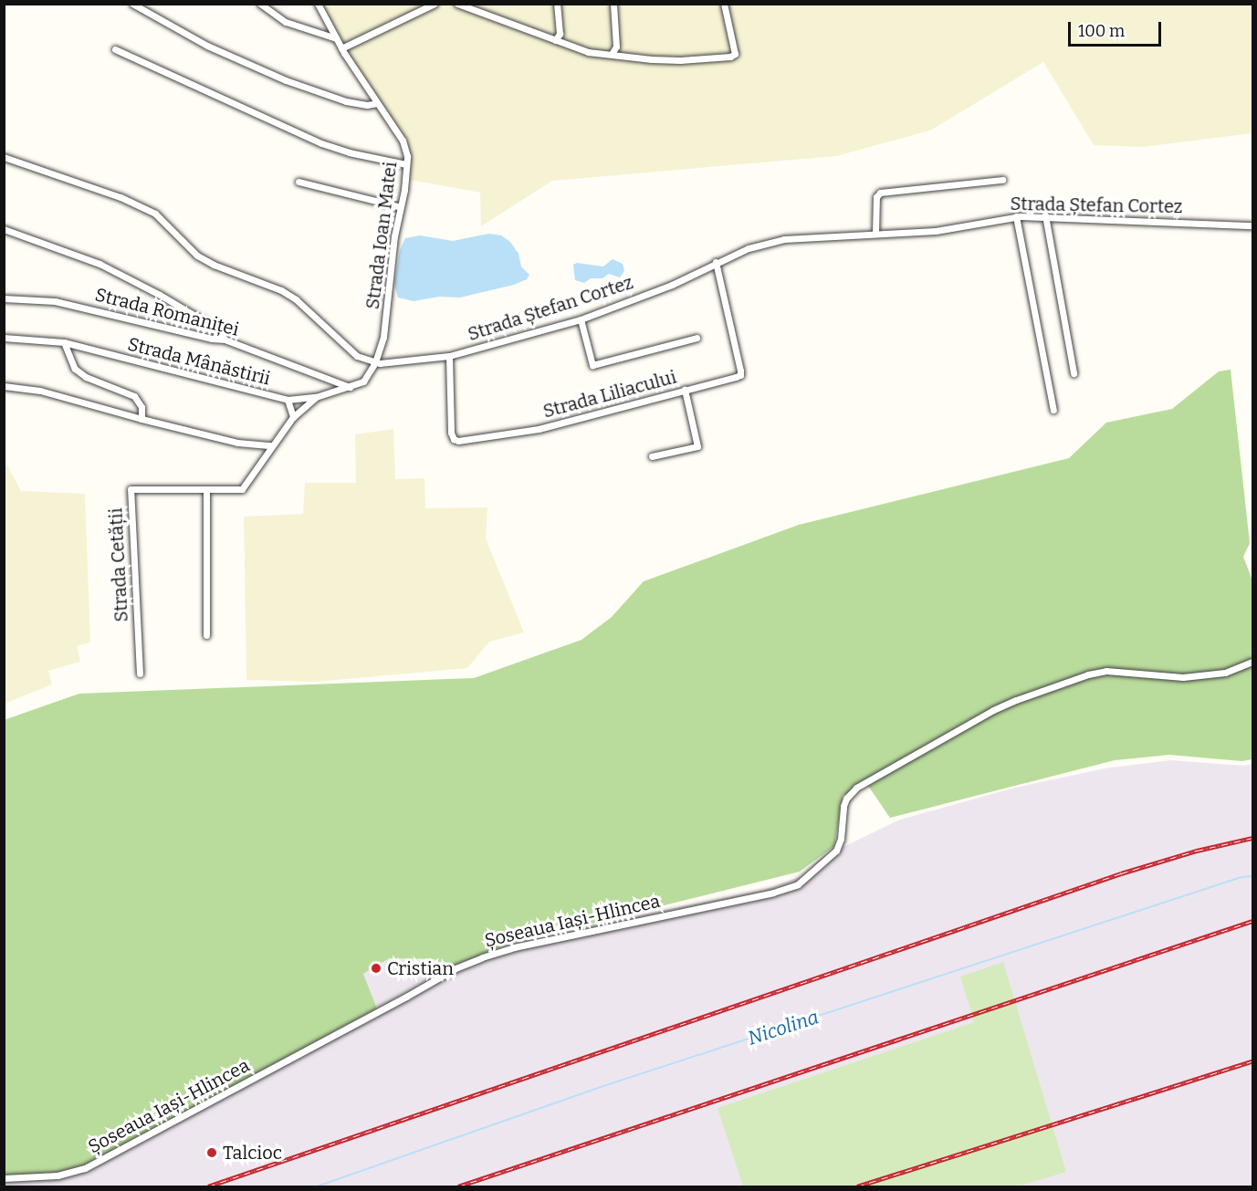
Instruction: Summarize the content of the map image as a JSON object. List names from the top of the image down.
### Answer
{
  "streets": {
    "street": [
      "Strada Ștefan Cortez",
      "Strada Ioan Matei",
      "Strada Romaniței",
      "Strada Mânăstirii",
      "Strada Liliacului",
      "Strada Cetății",
      "Șoseaua Iași-Hlincea"
    ]
  },
  "crossings": [
    ["Strada Ștefan Cortez", "Strada Ioan Matei"],
    ["Strada Ștefan Cortez", "Strada Mânăstirii"],
    ["Strada Ștefan Cortez", "Strada Liliacului"],
    ["Strada Ioan Matei", "Strada Mânăstirii"],
    ["Strada Romaniței", "Strada Mânăstirii"],
    ["Strada Mânăstirii", "Strada Cetății"]
  ],
  "water": ["Nicolina"],
  "places": ["Cristian", "Talcioc"],
  "scale_bar": "100 m"
}
